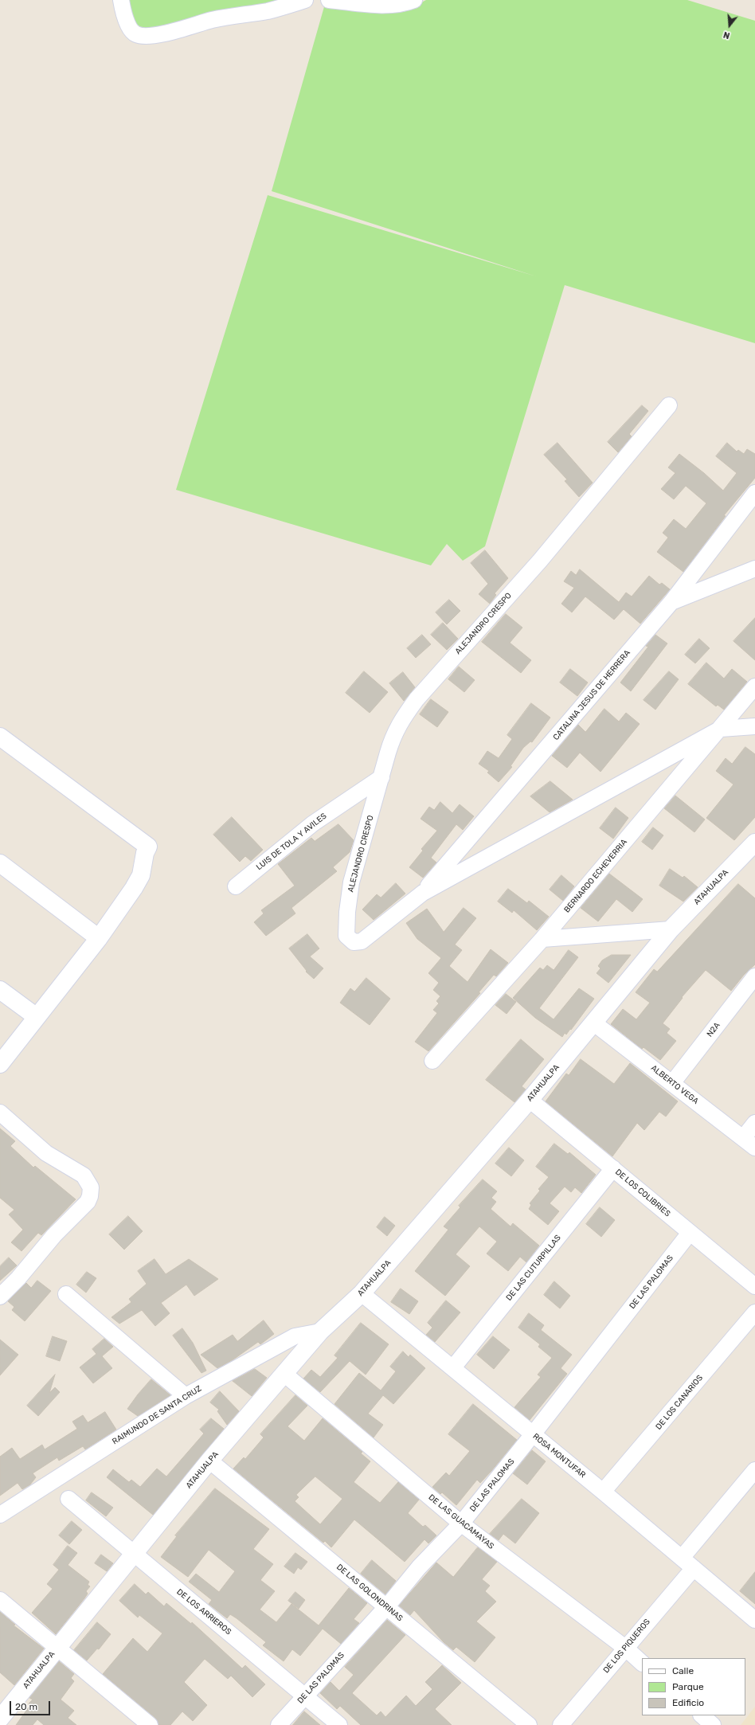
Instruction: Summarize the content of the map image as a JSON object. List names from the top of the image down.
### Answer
{
  "streets": {
    "street": [
      "ALEJANDRO CRESPO",
      "CATALINA JESUS DE HERRERA",
      "LUIS DE TOLA Y AVILES",
      "BERNARDO ECHEVERRIA",
      "ATAHUALPA",
      "N2A",
      "ALBERTO VEGA",
      "DE LOS COLIBRIES",
      "DE LAS CUTURPILLAS",
      "DE LAS PALOMAS",
      "DE LOS CANARIOS",
      "RAIMUNDO DE SANTA CRUZ",
      "ROSA MONTUFAR",
      "DE LAS GUACAMAYAS",
      "DE LAS GOLONDRINAS",
      "DE LOS ARRIEROS",
      "DE LOS PIQUEROS"
    ]
  },
  "crossings": [
    ["ALEJANDRO CRESPO", "CATALINA JESUS DE HERRERA"],
    ["ALEJANDRO CRESPO", "LUIS DE TOLA Y AVILES"],
    ["ALEJANDRO CRESPO", "BERNARDO ECHEVERRIA"],
    ["ATAHUALPA", "ALBERTO VEGA"],
    ["ATAHUALPA", "DE LOS COLIBRIES"],
    ["ATAHUALPA", "RAIMUNDO DE SANTA CRUZ"],
    ["ATAHUALPA", "ROSA MONTUFAR"],
    ["ATAHUALPA", "DE LAS GUACAMAYAS"],
    ["ATAHUALPA", "DE LAS GOLONDRINAS"],
    ["ATAHUALPA", "DE LOS ARRIEROS"],
    ["N2A", "ALBERTO VEGA"],
    ["DE LOS COLIBRIES", "DE LAS CUTURPILLAS"],
    ["DE LOS COLIBRIES", "DE LAS PALOMAS"],
    ["DE LAS CUTURPILLAS", "ROSA MONTUFAR"],
    ["DE LAS PALOMAS", "ROSA MONTUFAR"],
    ["DE LAS PALOMAS", "DE LAS GUACAMAYAS"],
    ["DE LAS PALOMAS", "DE LAS GOLONDRINAS"],
    ["DE LAS PALOMAS", "DE LOS ARRIEROS"],
    ["DE LOS CANARIOS", "ROSA MONTUFAR"],
    ["ROSA MONTUFAR", "DE LOS PIQUEROS"],
    ["DE LAS GUACAMAYAS", "DE LOS PIQUEROS"]
  ],
  "legend": ["Calle", "Parque", "Edificio"],
  "scale_bar": "20 m",
  "north": "bottom"
}
